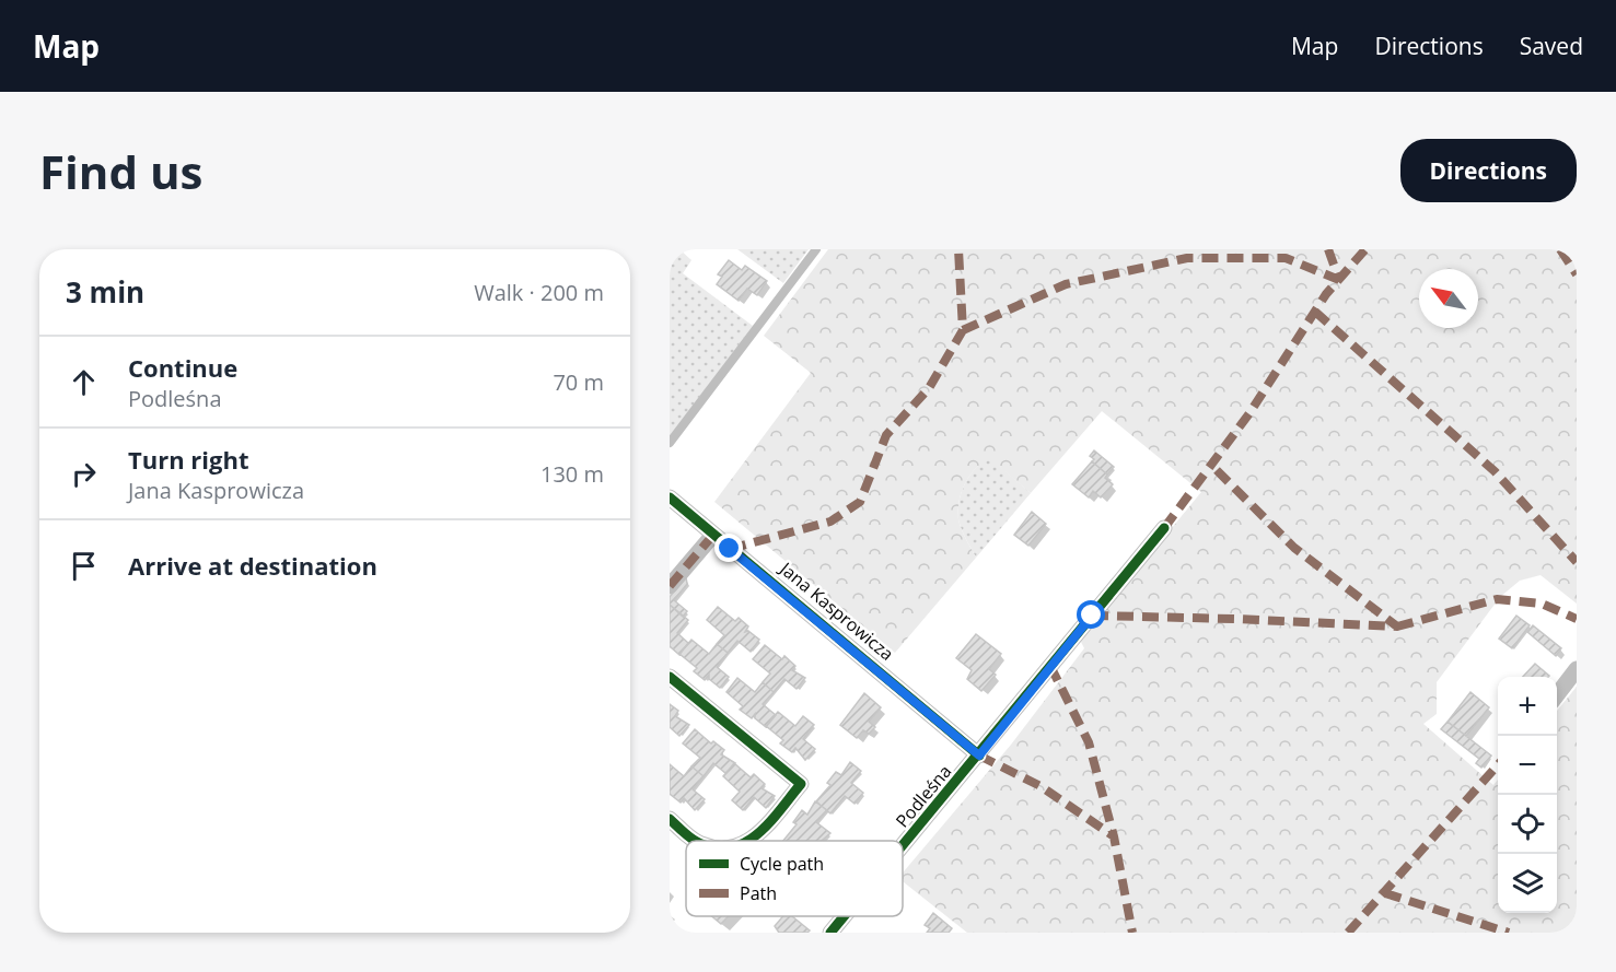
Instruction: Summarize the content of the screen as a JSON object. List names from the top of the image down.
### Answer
{
  "streets": {
    "street": ["Jana Kasprowicza", "Podleśna"]
  },
  "crossings": [
    ["Jana Kasprowicza", "Podleśna"]
  ],
  "legend": ["Cycle path", "Path"],
  "north": "top left",
  "page": {
    "header": "Map",
    "nav": ["Map", "Directions", "Saved"],
    "buttons": "Directions",
    "title": "Find us",
    "heading": ["3 min", "Walk · 200 m"],
    "list": [
      ["Continue", "Podleśna", "70 m"],
      ["Turn right", "Jana Kasprowicza", "130 m"],
      "Arrive at destination"
    ],
    "map_buttons": ["+", "−"]
  }
}
